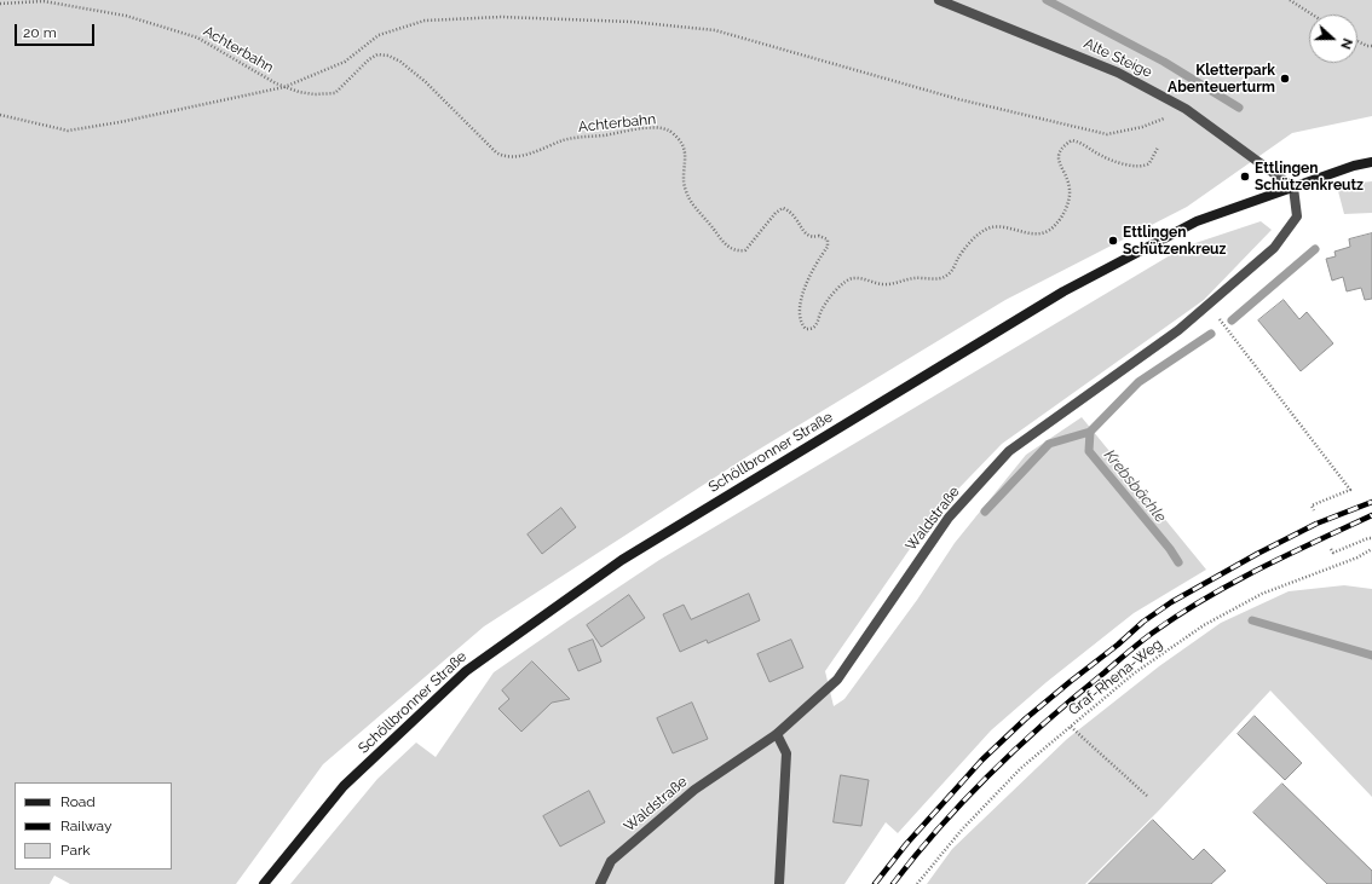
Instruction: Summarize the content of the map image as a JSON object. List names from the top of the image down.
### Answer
{
  "streets": {
    "main road": ["Schöllbronner Straße"],
    "street": ["Alte Steige", "Waldstraße"],
    "path": ["Achterbahn", "Graf-Rhena-Weg"]
  },
  "crossings": [
    ["Alte Steige", "Schöllbronner Straße"],
    ["Alte Steige", "Waldstraße"],
    ["Schöllbronner Straße", "Waldstraße"]
  ],
  "water": ["Krebsbächle"],
  "places": ["Kletterpark Abenteuerturm", "Ettlingen Schützenkreutz", "Ettlingen Schützenkreuz"],
  "legend": ["Road", "Railway", "Park"],
  "scale_bar": "20 m",
  "north": "right"
}
